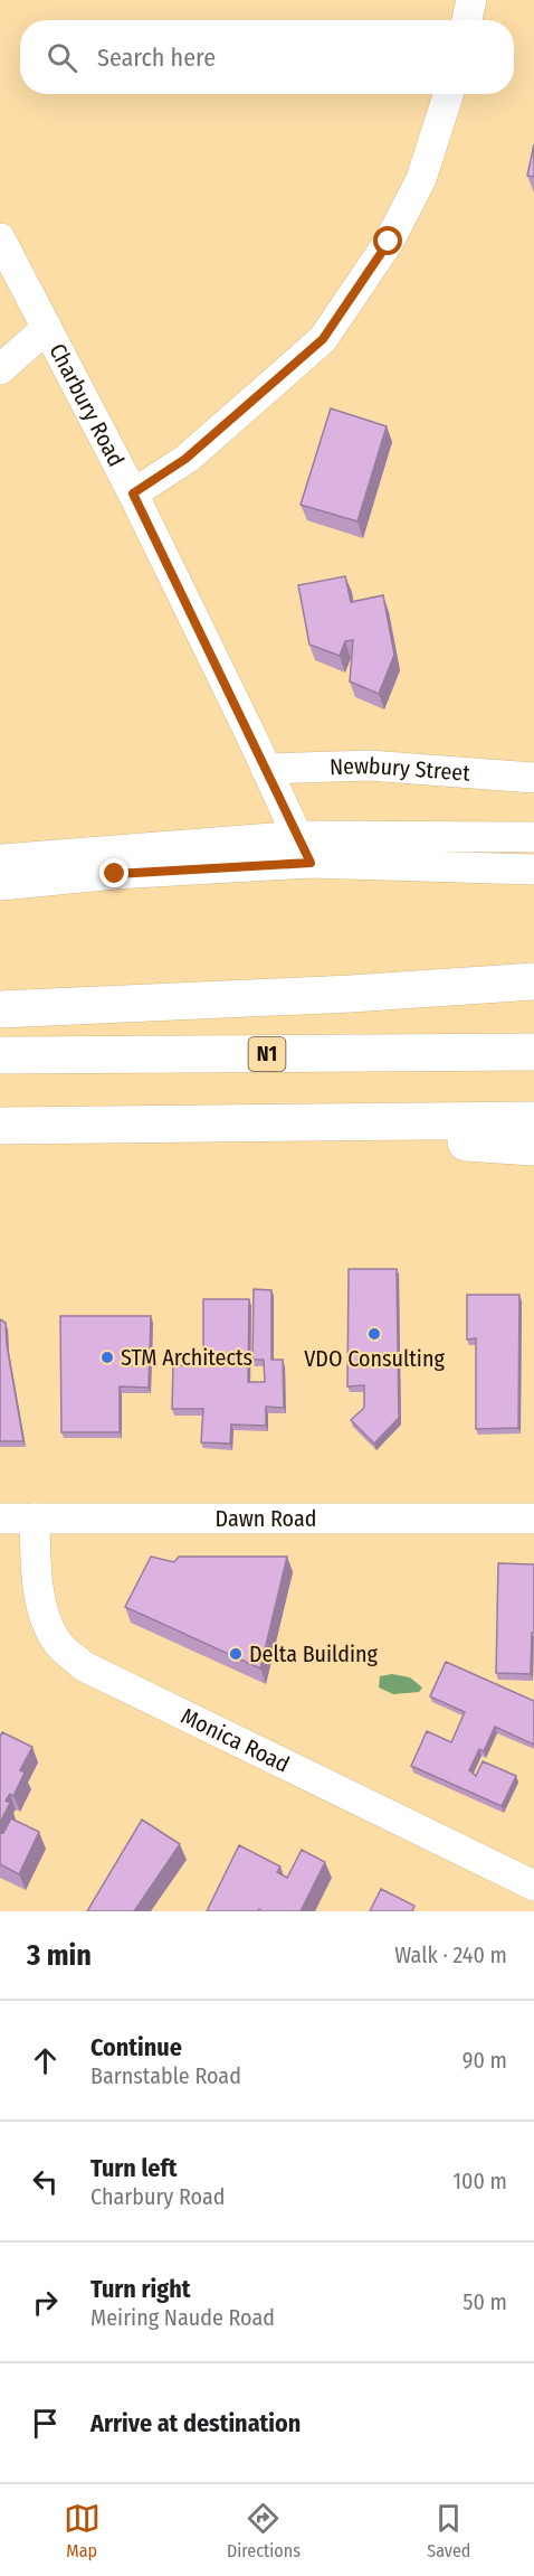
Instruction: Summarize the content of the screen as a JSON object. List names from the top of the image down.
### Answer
{
  "streets": {
    "highway": ["N1"],
    "street": [
      "Charbury Road",
      "Newbury Street",
      "Dawn Road",
      "Monica Road"
    ]
  },
  "crossings": [
    ["Charbury Road", "Newbury Street"],
    ["Dawn Road", "Monica Road"]
  ],
  "places": ["VDO Consulting", "STM Architects", "Delta Building"],
  "page": {
    "search": "Search here",
    "heading": ["3 min", "Walk · 240 m"],
    "list": [
      ["Continue", "Barnstable Road", "90 m"],
      ["Turn left", "Charbury Road", "100 m"],
      ["Turn right", "Meiring Naude Road", "50 m"],
      "Arrive at destination"
    ],
    "nav": ["Map", "Directions", "Saved"]
  }
}
